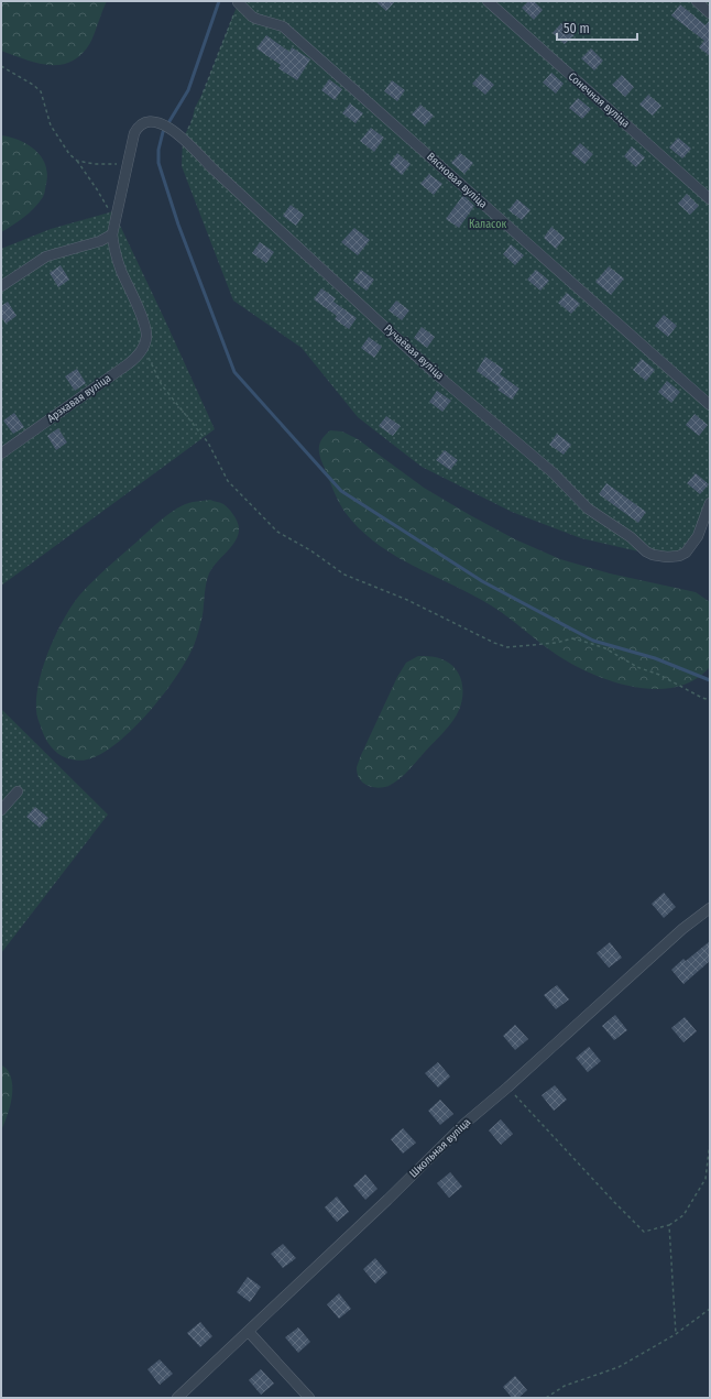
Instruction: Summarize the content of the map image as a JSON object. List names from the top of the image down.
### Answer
{
  "streets": {
    "street": [
      "Сонечная вуліца",
      "Вясновая вуліца",
      "Ручаёвая вуліца",
      "Арэхавая вуліца",
      "Школьная вуліца"
    ]
  },
  "parks": ["Каласок"],
  "scale_bar": "50 m"
}
